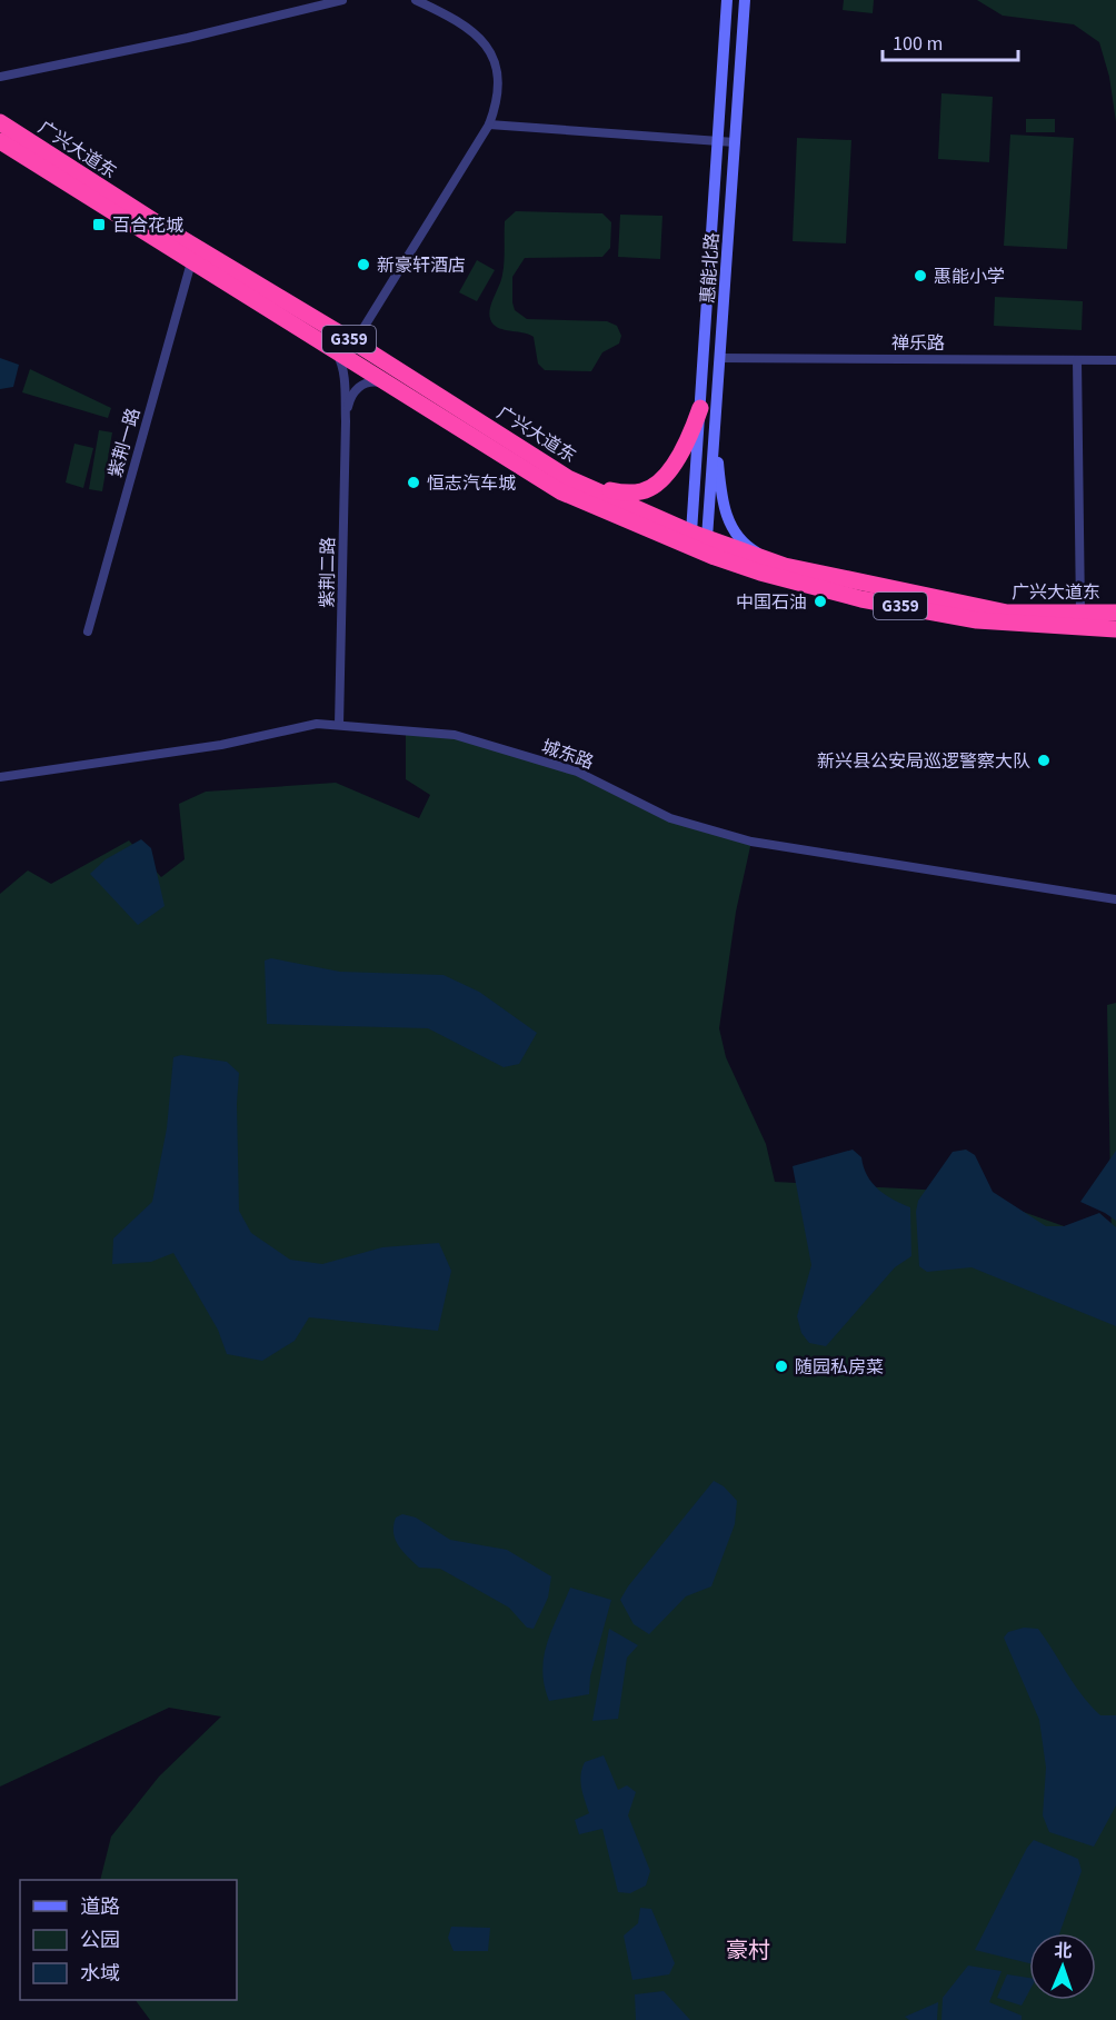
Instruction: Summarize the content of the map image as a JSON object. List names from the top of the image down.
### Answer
{
  "streets": {
    "highway": ["广兴大道东", "G359"],
    "street": [
      "惠能北路",
      "禅乐路",
      "紫荆一路",
      "紫荆二路",
      "城东路"
    ]
  },
  "crossings": [
    ["广兴大道东", "惠能北路"],
    ["广兴大道东", "紫荆一路"],
    ["广兴大道东", "紫荆二路"],
    ["惠能北路", "禅乐路"],
    ["紫荆二路", "城东路"]
  ],
  "districts": ["豪村"],
  "places": {
    "transit": ["百合花城"],
    "other": [
      "新豪轩酒店",
      "惠能小学",
      "恒志汽车城",
      "中国石油",
      "新兴县公安局巡逻警察大队",
      "随园私房菜"
    ]
  },
  "legend": ["道路", "公园", "水域"],
  "scale_bar": "100 m",
  "north": "top"
}
